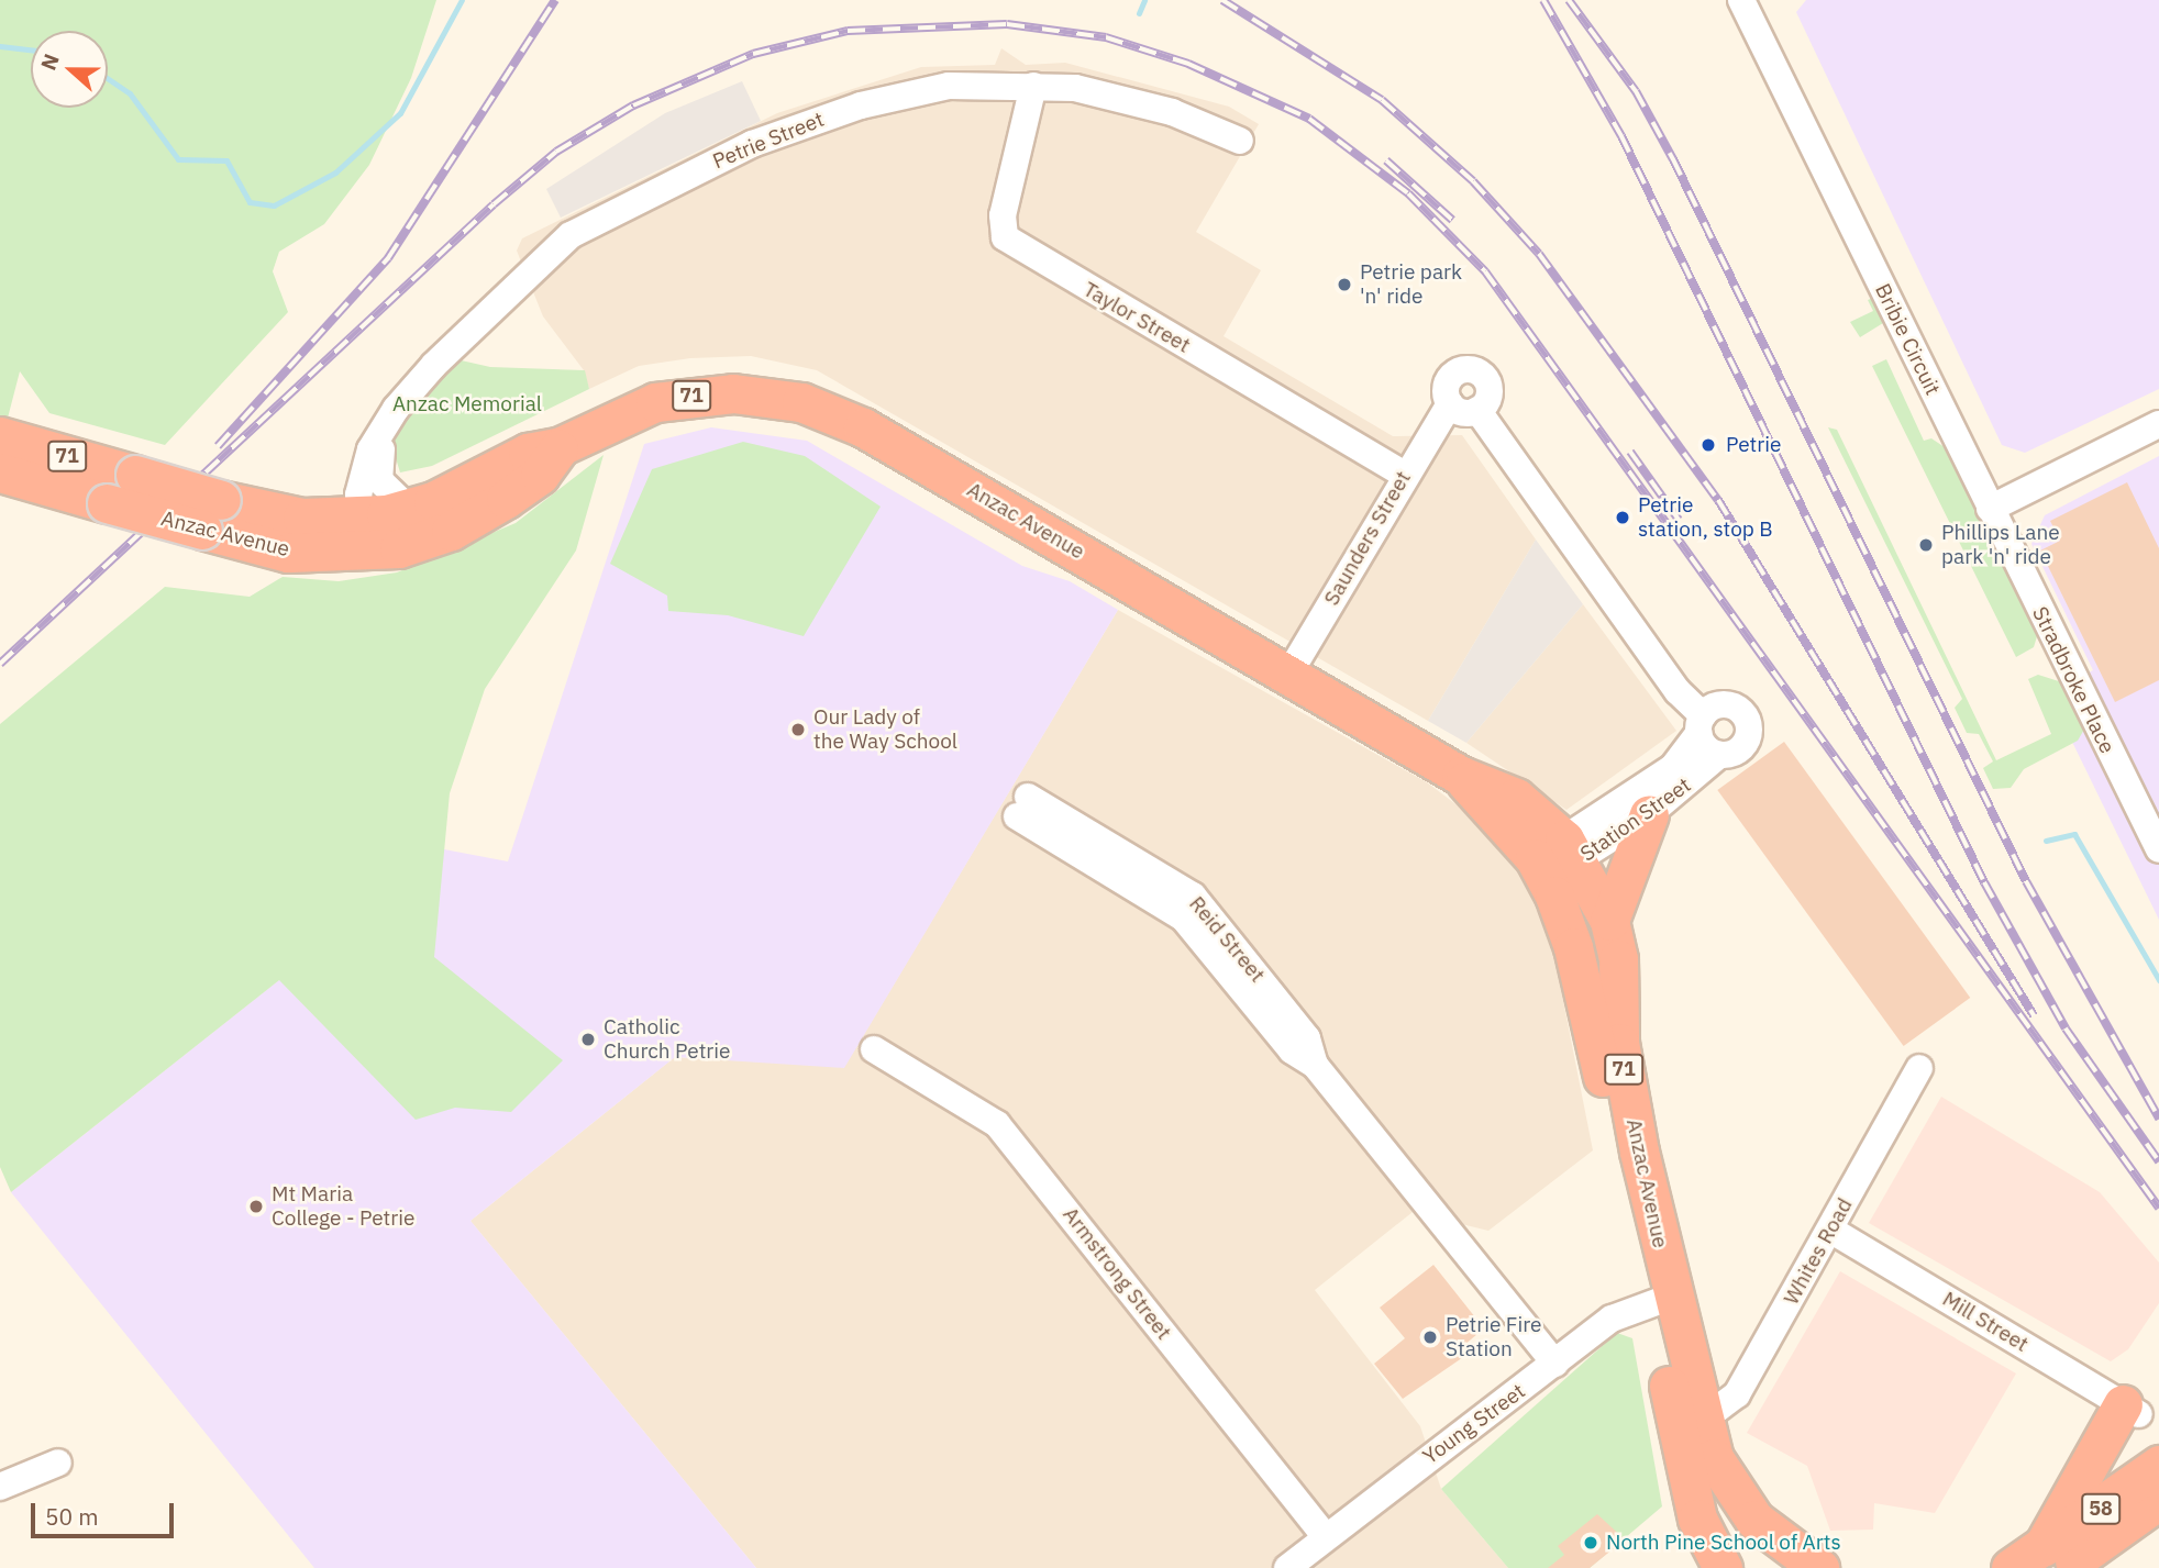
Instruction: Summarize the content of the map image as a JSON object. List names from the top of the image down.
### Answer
{
  "streets": {
    "highway": ["71", "Anzac Avenue", "58"],
    "street": [
      "Petrie Street",
      "Taylor Street",
      "Bribie Circuit",
      "Saunders Street",
      "Stradbroke Place",
      "Station Street",
      "Reid Street",
      "Whites Road",
      "Armstrong Street",
      "Mill Street",
      "Young Street"
    ]
  },
  "crossings": [
    ["Petrie Street", "Taylor Street"],
    ["Petrie Street", "Anzac Avenue"],
    ["Taylor Street", "Saunders Street"],
    ["Bribie Circuit", "Stradbroke Place"],
    ["Anzac Avenue", "Saunders Street"],
    ["Anzac Avenue", "Station Street"],
    ["Anzac Avenue", "Whites Road"],
    ["Anzac Avenue", "Young Street"],
    ["Reid Street", "Young Street"],
    ["Whites Road", "Mill Street"],
    ["Armstrong Street", "Young Street"]
  ],
  "parks": ["Anzac Memorial"],
  "places": [
    "Petrie park 'n' ride",
    "Petrie",
    "Petrie station, stop B",
    "Phillips Lane park 'n' ride",
    "Our Lady of the Way School",
    "Catholic Church Petrie",
    "Mt Maria College - Petrie",
    "Petrie Fire Station",
    "North Pine School of Arts"
  ],
  "scale_bar": "50 m",
  "north": "left"
}
